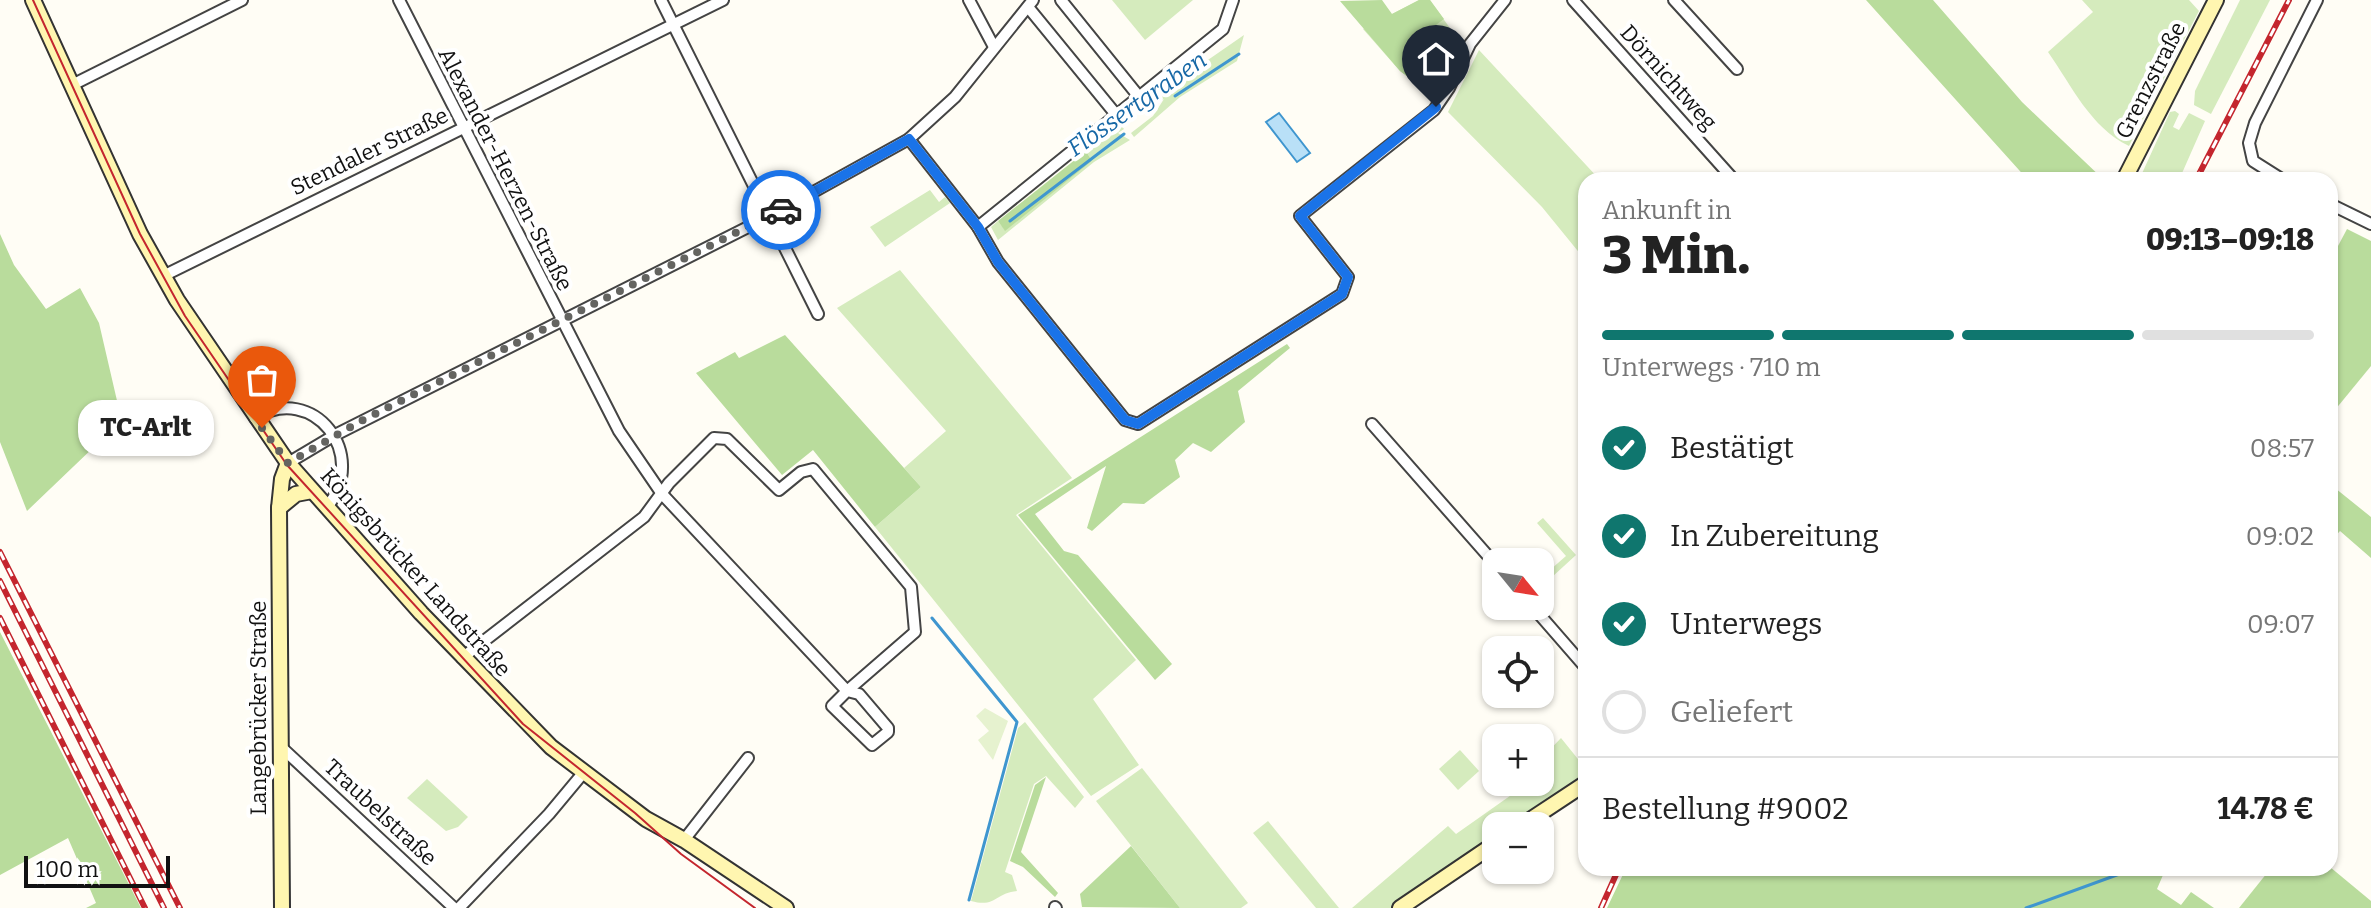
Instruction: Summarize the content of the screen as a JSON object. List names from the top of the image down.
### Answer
{
  "streets": {
    "main road": ["Grenzstraße", "Königsbrücker Landstraße", "Langebrücker Straße"],
    "street": [
      "Dörnichtweg",
      "Stendaler Straße",
      "Alexander-Herzen-Straße",
      "Traubelstraße"
    ]
  },
  "crossings": [
    ["Stendaler Straße", "Alexander-Herzen-Straße"],
    ["Stendaler Straße", "Königsbrücker Landstraße"],
    ["Königsbrücker Landstraße", "Langebrücker Straße"],
    ["Langebrücker Straße", "Traubelstraße"]
  ],
  "water": ["Flössertgraben"],
  "places": ["TC-Arlt"],
  "scale_bar": "100 m",
  "north": "bottom right",
  "page": {
    "heading": ["3 Min.", "Ankunft in", "09:13–09:18"],
    "panel": ["Bestellung #9002", "14.78 €"],
    "bar": "Unterwegs · 710 m",
    "bubble": "TC-Arlt",
    "list": [
      ["Bestätigt", "08:57"],
      ["In Zubereitung", "09:02"],
      ["Unterwegs", "09:07"],
      "Geliefert"
    ],
    "map_buttons": ["+", "−"],
    "scale": "100 m"
  }
}
